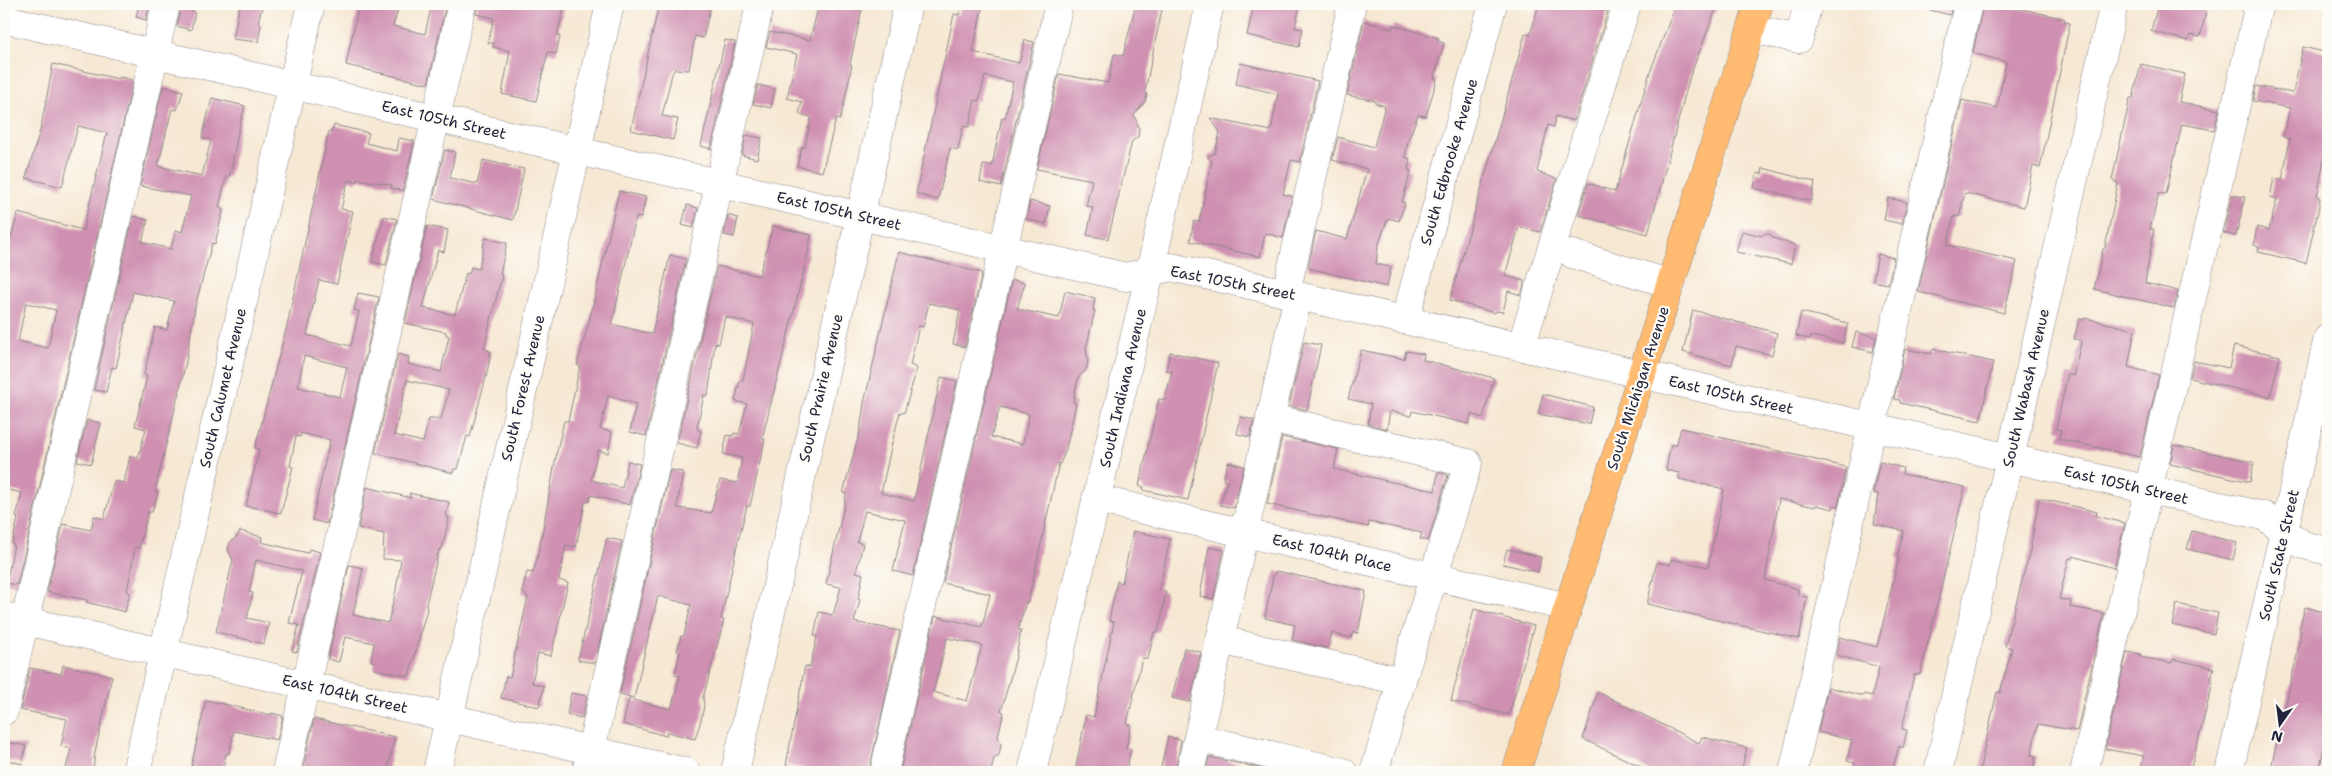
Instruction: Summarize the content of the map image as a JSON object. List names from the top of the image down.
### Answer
{
  "streets": {
    "main road": ["South Michigan Avenue"],
    "street": [
      "East 105th Street",
      "South Edbrooke Avenue",
      "South Calumet Avenue",
      "South Forest Avenue",
      "South Prairie Avenue",
      "South Indiana Avenue",
      "South Wabash Avenue",
      "East 104th Place",
      "South State Street",
      "East 104th Street"
    ]
  },
  "crossings": [
    ["East 105th Street", "South Edbrooke Avenue"],
    ["East 105th Street", "South Calumet Avenue"],
    ["East 105th Street", "South Forest Avenue"],
    ["East 105th Street", "South Prairie Avenue"],
    ["East 105th Street", "South Indiana Avenue"],
    ["East 105th Street", "South Michigan Avenue"],
    ["East 105th Street", "South Wabash Avenue"],
    ["East 105th Street", "South State Street"],
    ["South Calumet Avenue", "East 104th Street"],
    ["South Forest Avenue", "East 104th Street"],
    ["South Indiana Avenue", "East 104th Place"],
    ["South Michigan Avenue", "East 104th Place"]
  ],
  "north": "bottom"
}
